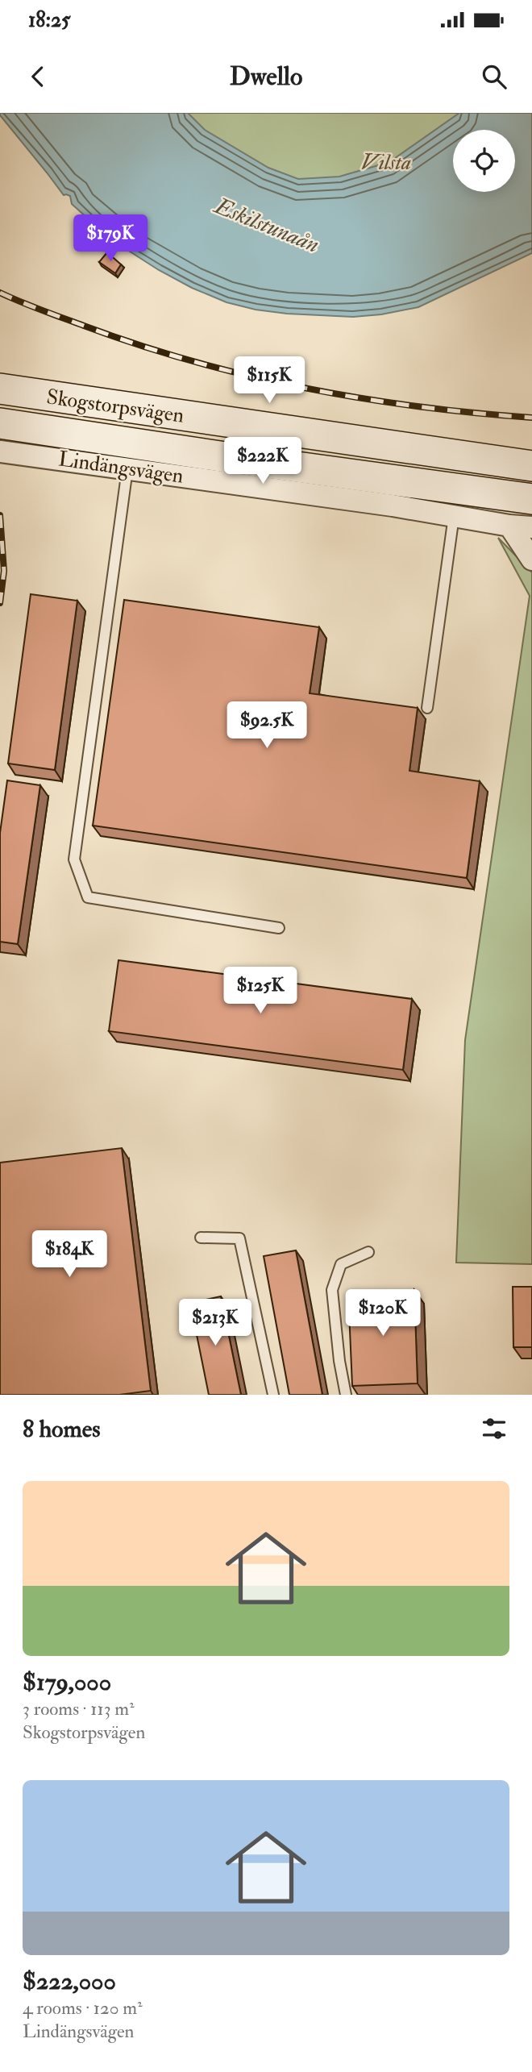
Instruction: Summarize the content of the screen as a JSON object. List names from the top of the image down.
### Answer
{
  "streets": {
    "main road": ["Skogstorpsvägen"],
    "street": ["Lindängsvägen"]
  },
  "water": ["Eskilstunaån"],
  "parks": ["Vilsta"],
  "page": {
    "status": "18:25",
    "header": "Dwello",
    "price": [
      "$179K",
      "$115K",
      "$222K",
      "$92.5K",
      "$125K",
      "$184K",
      "$120K",
      "$213K"
    ],
    "heading": "8 homes",
    "list": [
      {
        "name": "$179,000",
        "note": "3 rooms · 113 m² · Skogstorpsvägen"
      },
      {
        "name": "$222,000",
        "note": "4 rooms · 120 m² · Lindängsvägen"
      }
    ]
  }
}
